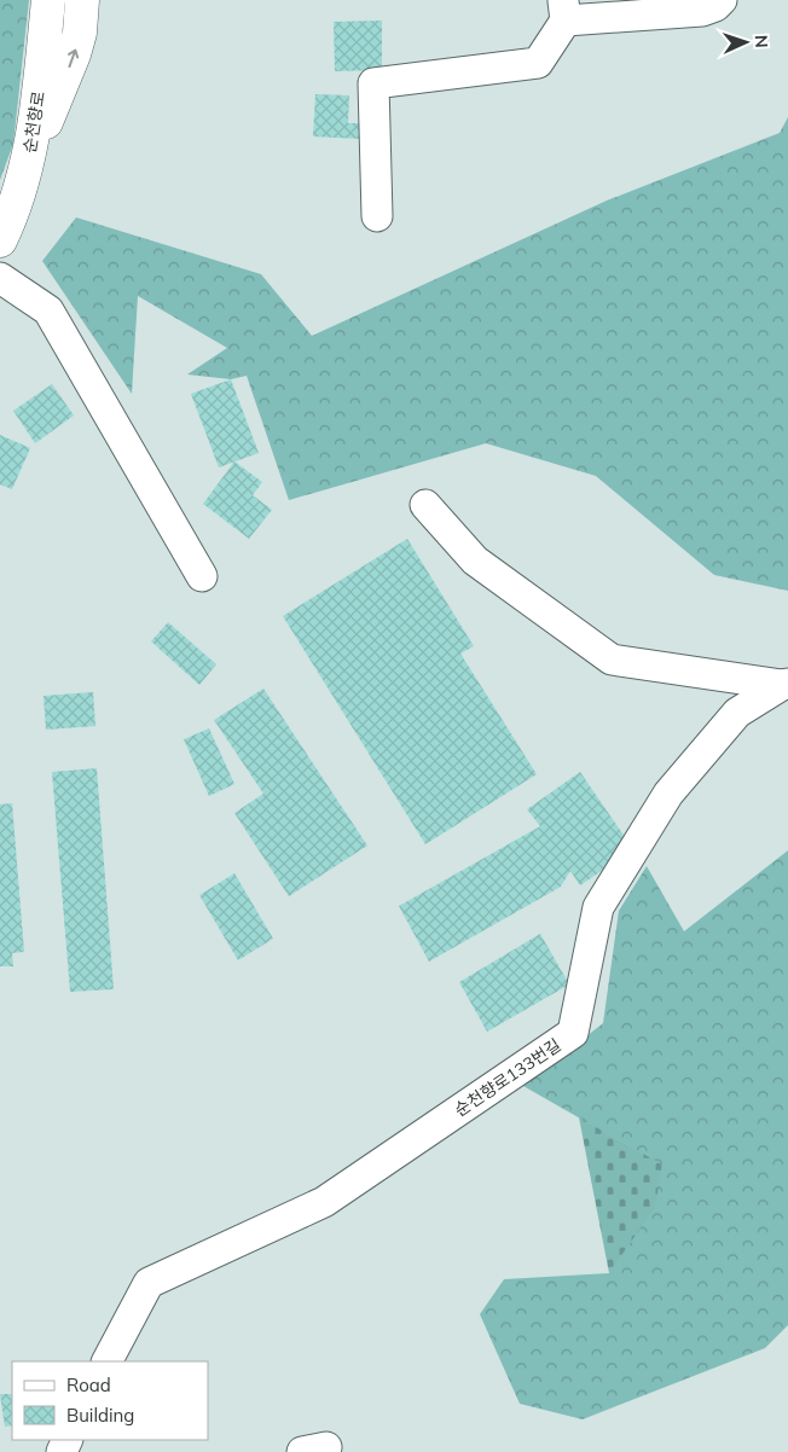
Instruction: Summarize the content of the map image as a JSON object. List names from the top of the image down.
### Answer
{
  "streets": {
    "main road": ["순천향로"],
    "street": ["순천향로133번길"]
  },
  "legend": ["Road", "Building"],
  "north": "right"
}
